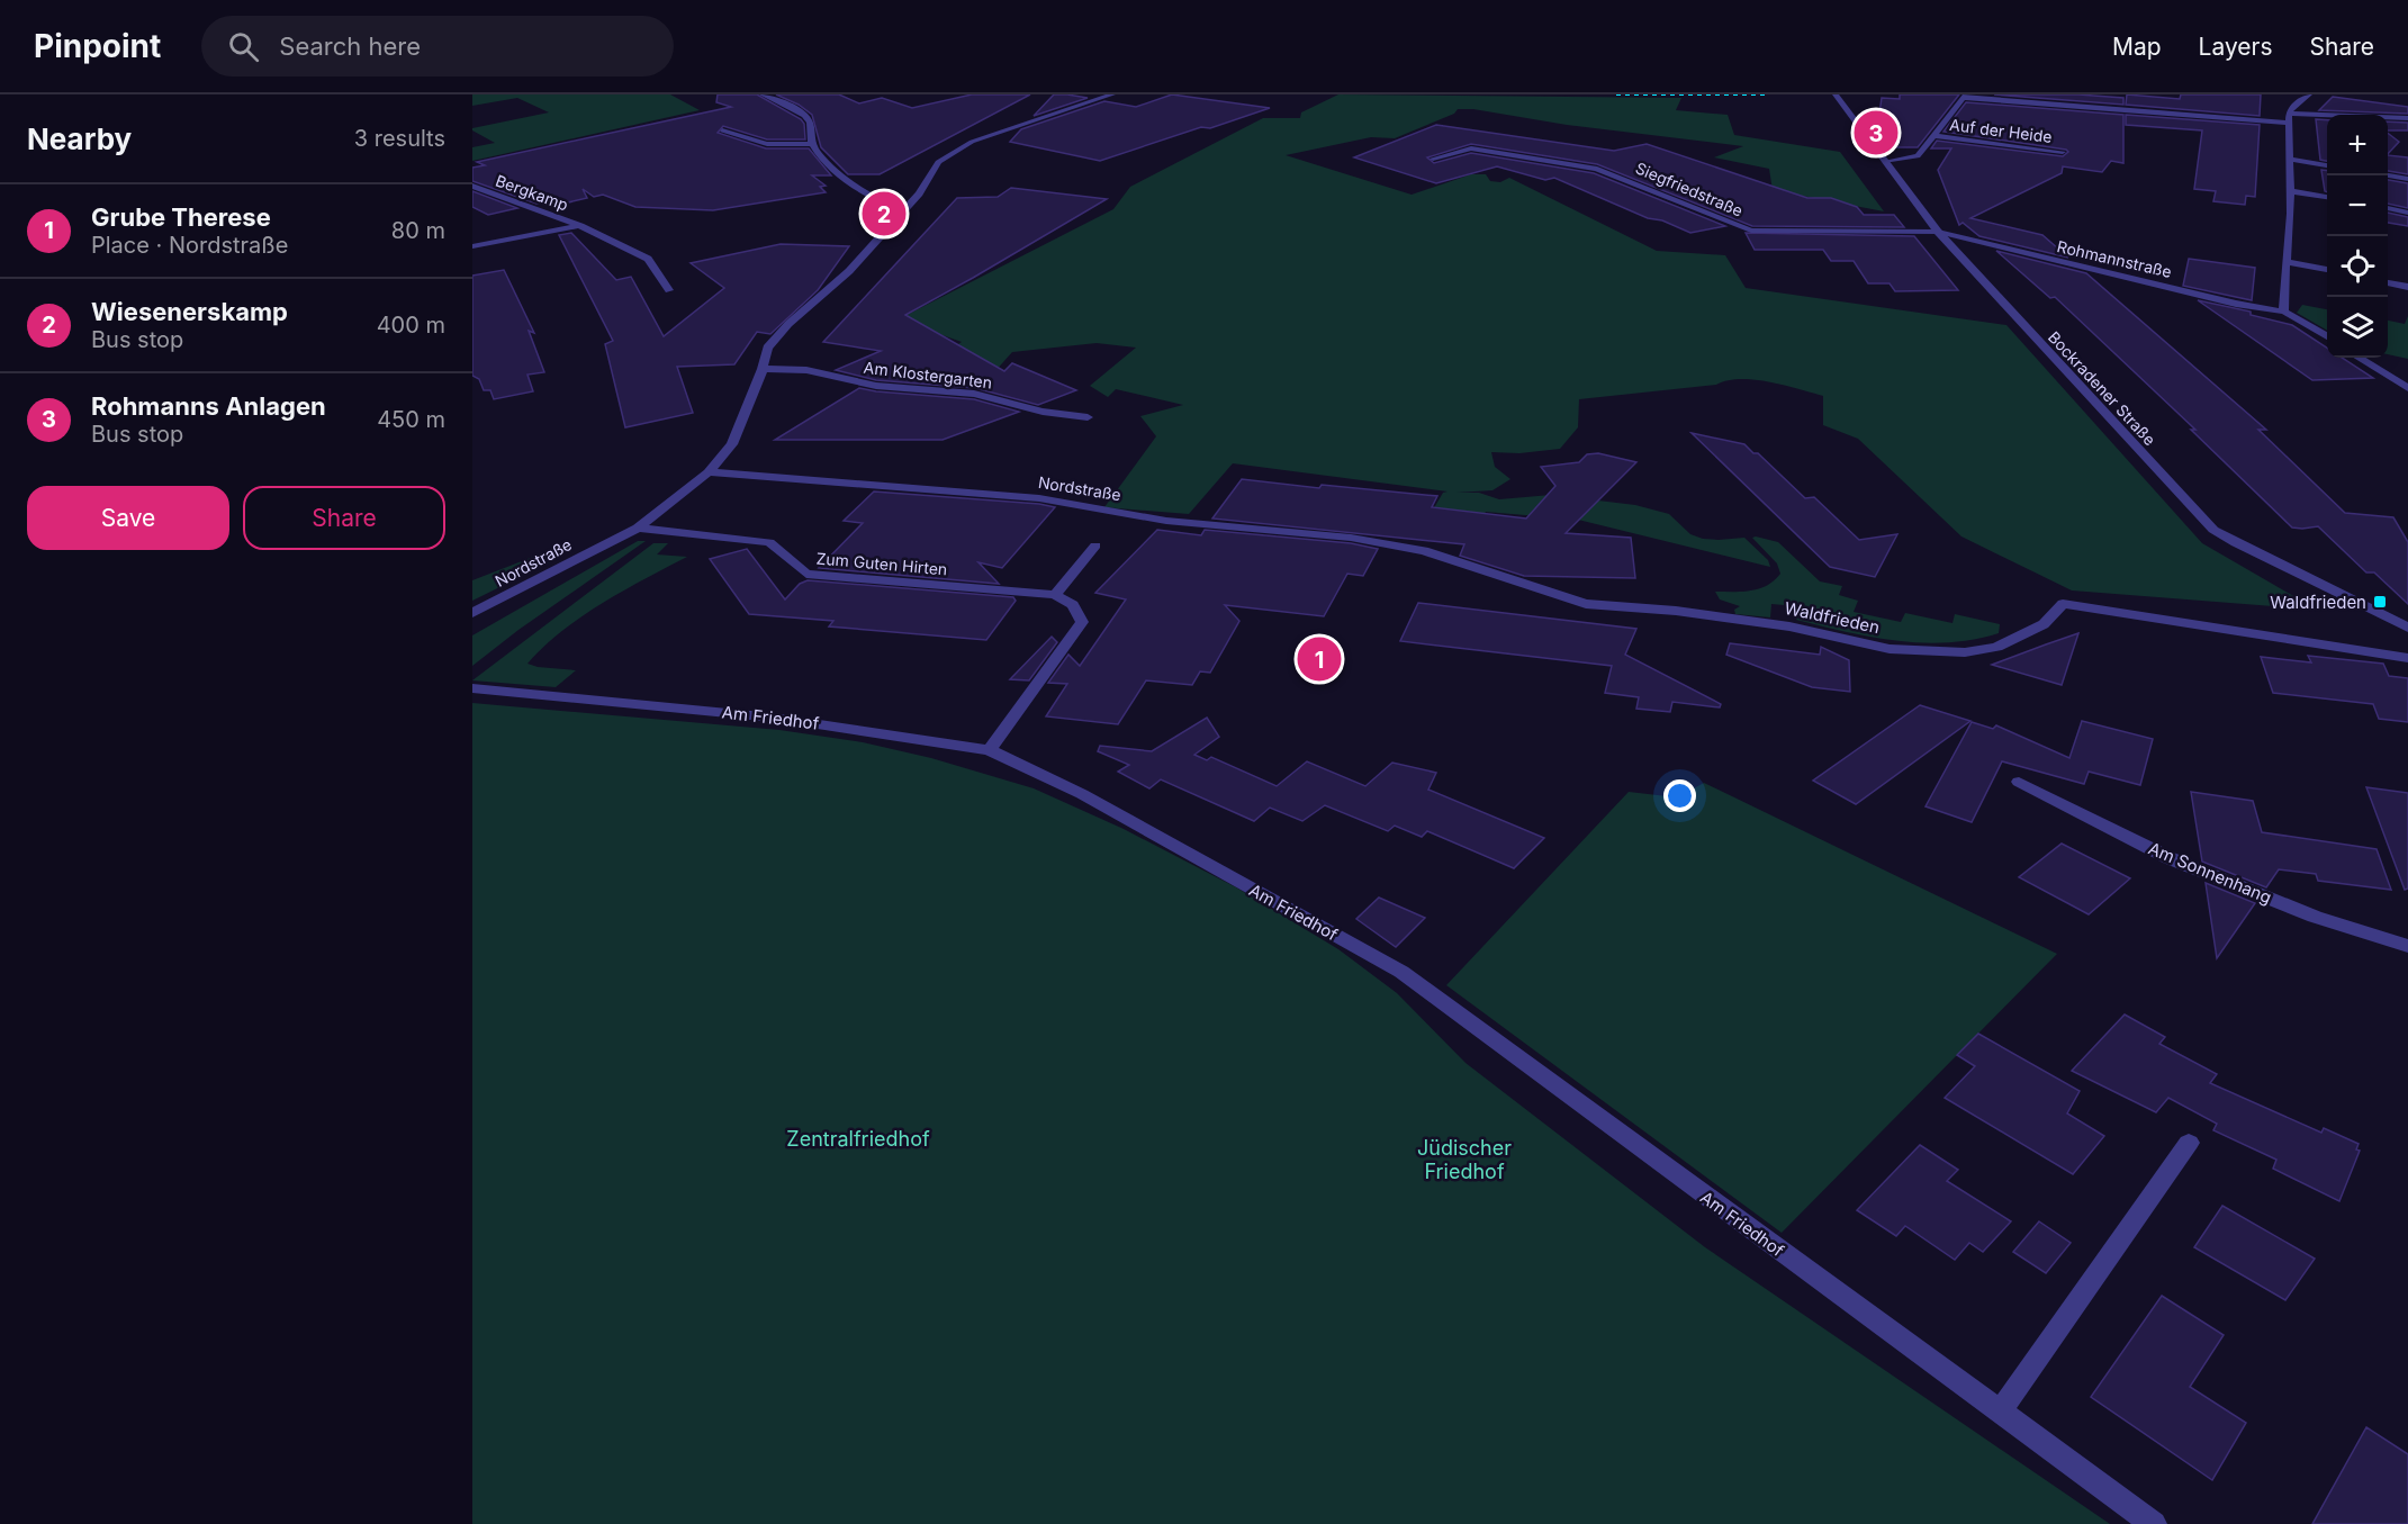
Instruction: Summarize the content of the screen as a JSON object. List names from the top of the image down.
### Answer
{
  "streets": {
    "street": [
      "Auf der Heide",
      "Siegfriedstraße",
      "Bergkamp",
      "Rohmannstraße",
      "Am Klostergarten",
      "Bockradener Straße",
      "Nordstraße",
      "Zum Guten Hirten",
      "Waldfrieden",
      "Am Friedhof",
      "Am Sonnenhang"
    ]
  },
  "crossings": [
    ["Siegfriedstraße", "Rohmannstraße"],
    ["Siegfriedstraße", "Bockradener Straße"],
    ["Rohmannstraße", "Bockradener Straße"],
    ["Am Klostergarten", "Nordstraße"],
    ["Nordstraße", "Zum Guten Hirten"],
    ["Nordstraße", "Waldfrieden"]
  ],
  "parks": ["Zentralfriedhof", "Jüdischer Friedhof"],
  "places": {
    "transit": ["Waldfrieden"]
  },
  "page": {
    "header": "Pinpoint",
    "search": "Search here",
    "nav": ["Map", "Layers", "Share"],
    "heading": ["Nearby", "3 results"],
    "pins": ["3", "2", "1"],
    "map_buttons": ["+", "−"],
    "list": [
      {
        "mark": "1",
        "name": "Grube Therese",
        "note": "Place · Nordstraße",
        "value": "80 m"
      },
      {
        "mark": "2",
        "name": "Wiesenerskamp",
        "note": "Bus stop",
        "value": "400 m"
      },
      {
        "mark": "3",
        "name": "Rohmanns Anlagen",
        "note": "Bus stop",
        "value": "450 m"
      }
    ],
    "buttons": ["Save", "Share"]
  }
}
